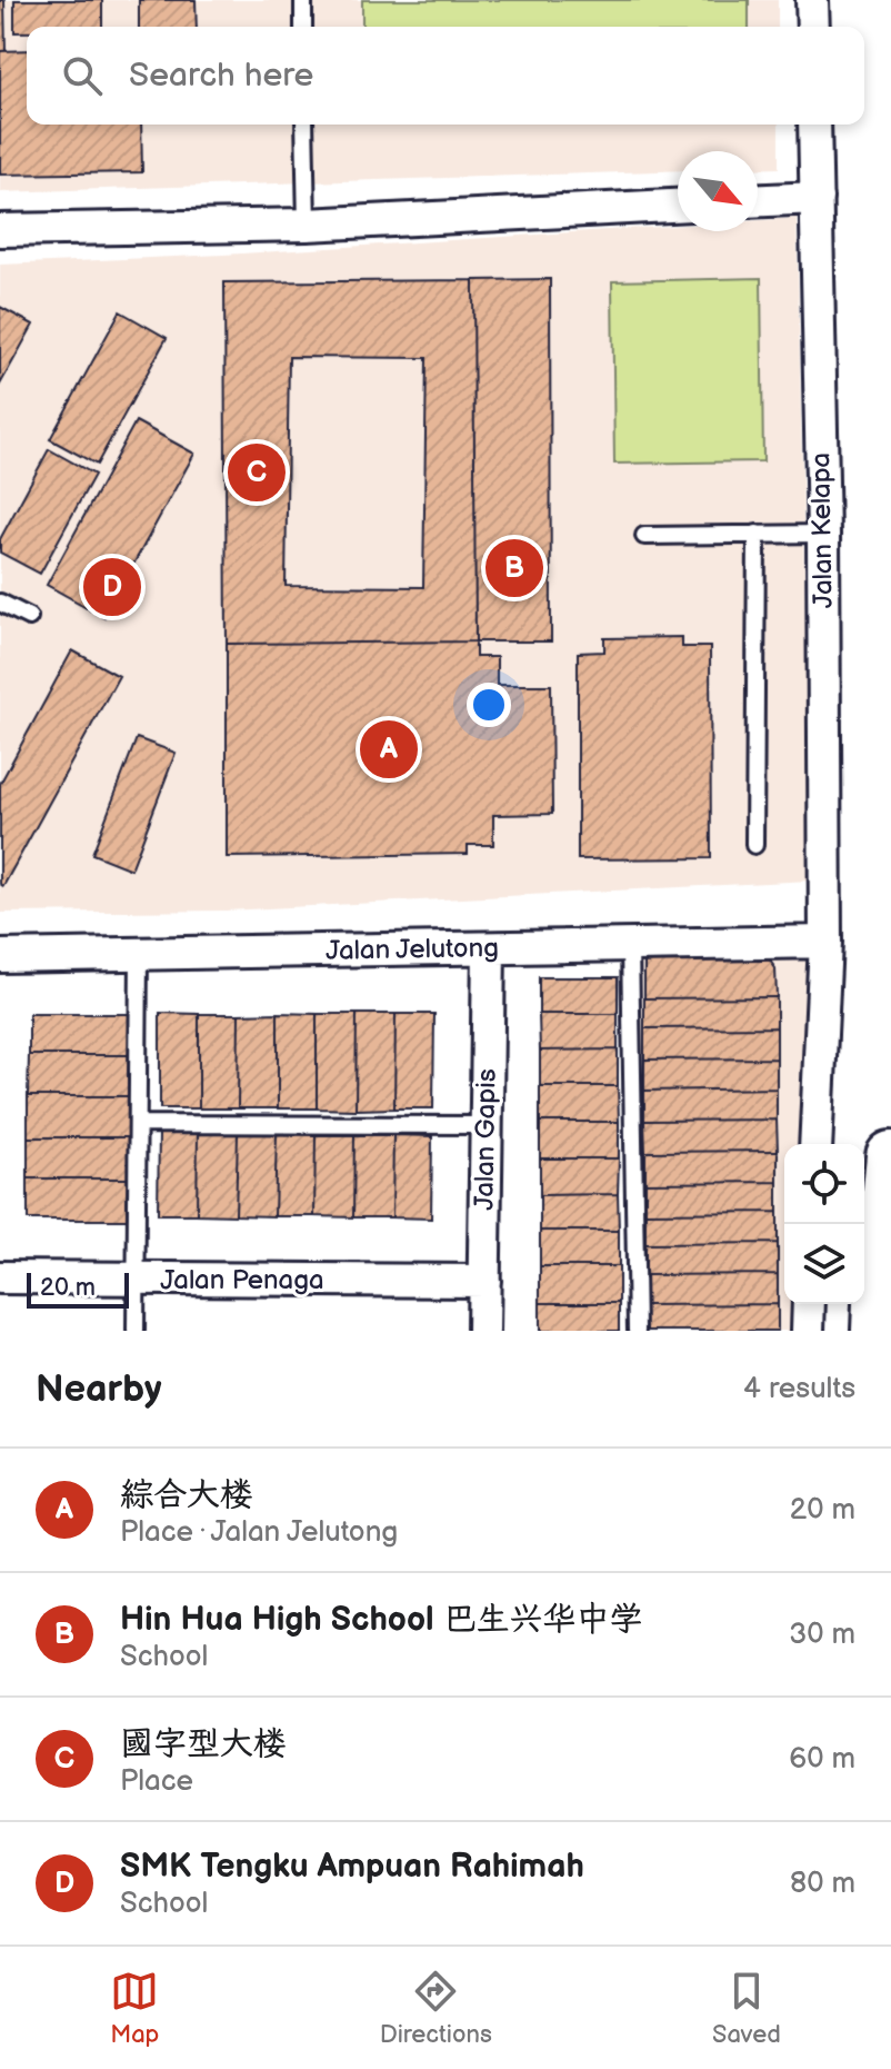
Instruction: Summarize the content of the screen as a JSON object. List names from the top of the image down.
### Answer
{
  "streets": {
    "street": [
      "Jalan Kelapa",
      "Jalan Jelutong",
      "Jalan Gapis",
      "Jalan Penaga"
    ]
  },
  "crossings": [
    ["Jalan Kelapa", "Jalan Jelutong"],
    ["Jalan Jelutong", "Jalan Gapis"],
    ["Jalan Gapis", "Jalan Penaga"]
  ],
  "scale_bar": "20 m",
  "north": "bottom right",
  "page": {
    "search": "Search here",
    "pins": [
      "C",
      "B",
      "D",
      "A"
    ],
    "scale": "20 m",
    "heading": ["Nearby", "4 results"],
    "list": [
      {
        "mark": "A",
        "name": "綜合大楼",
        "note": "Place · Jalan Jelutong",
        "value": "20 m"
      },
      {
        "mark": "B",
        "name": "Hin Hua High School 巴生兴华中学",
        "note": "School",
        "value": "30 m"
      },
      {
        "mark": "C",
        "name": "國字型大楼",
        "note": "Place",
        "value": "60 m"
      },
      {
        "mark": "D",
        "name": "SMK Tengku Ampuan Rahimah",
        "note": "School",
        "value": "80 m"
      }
    ],
    "nav": ["Map", "Directions", "Saved"]
  }
}
